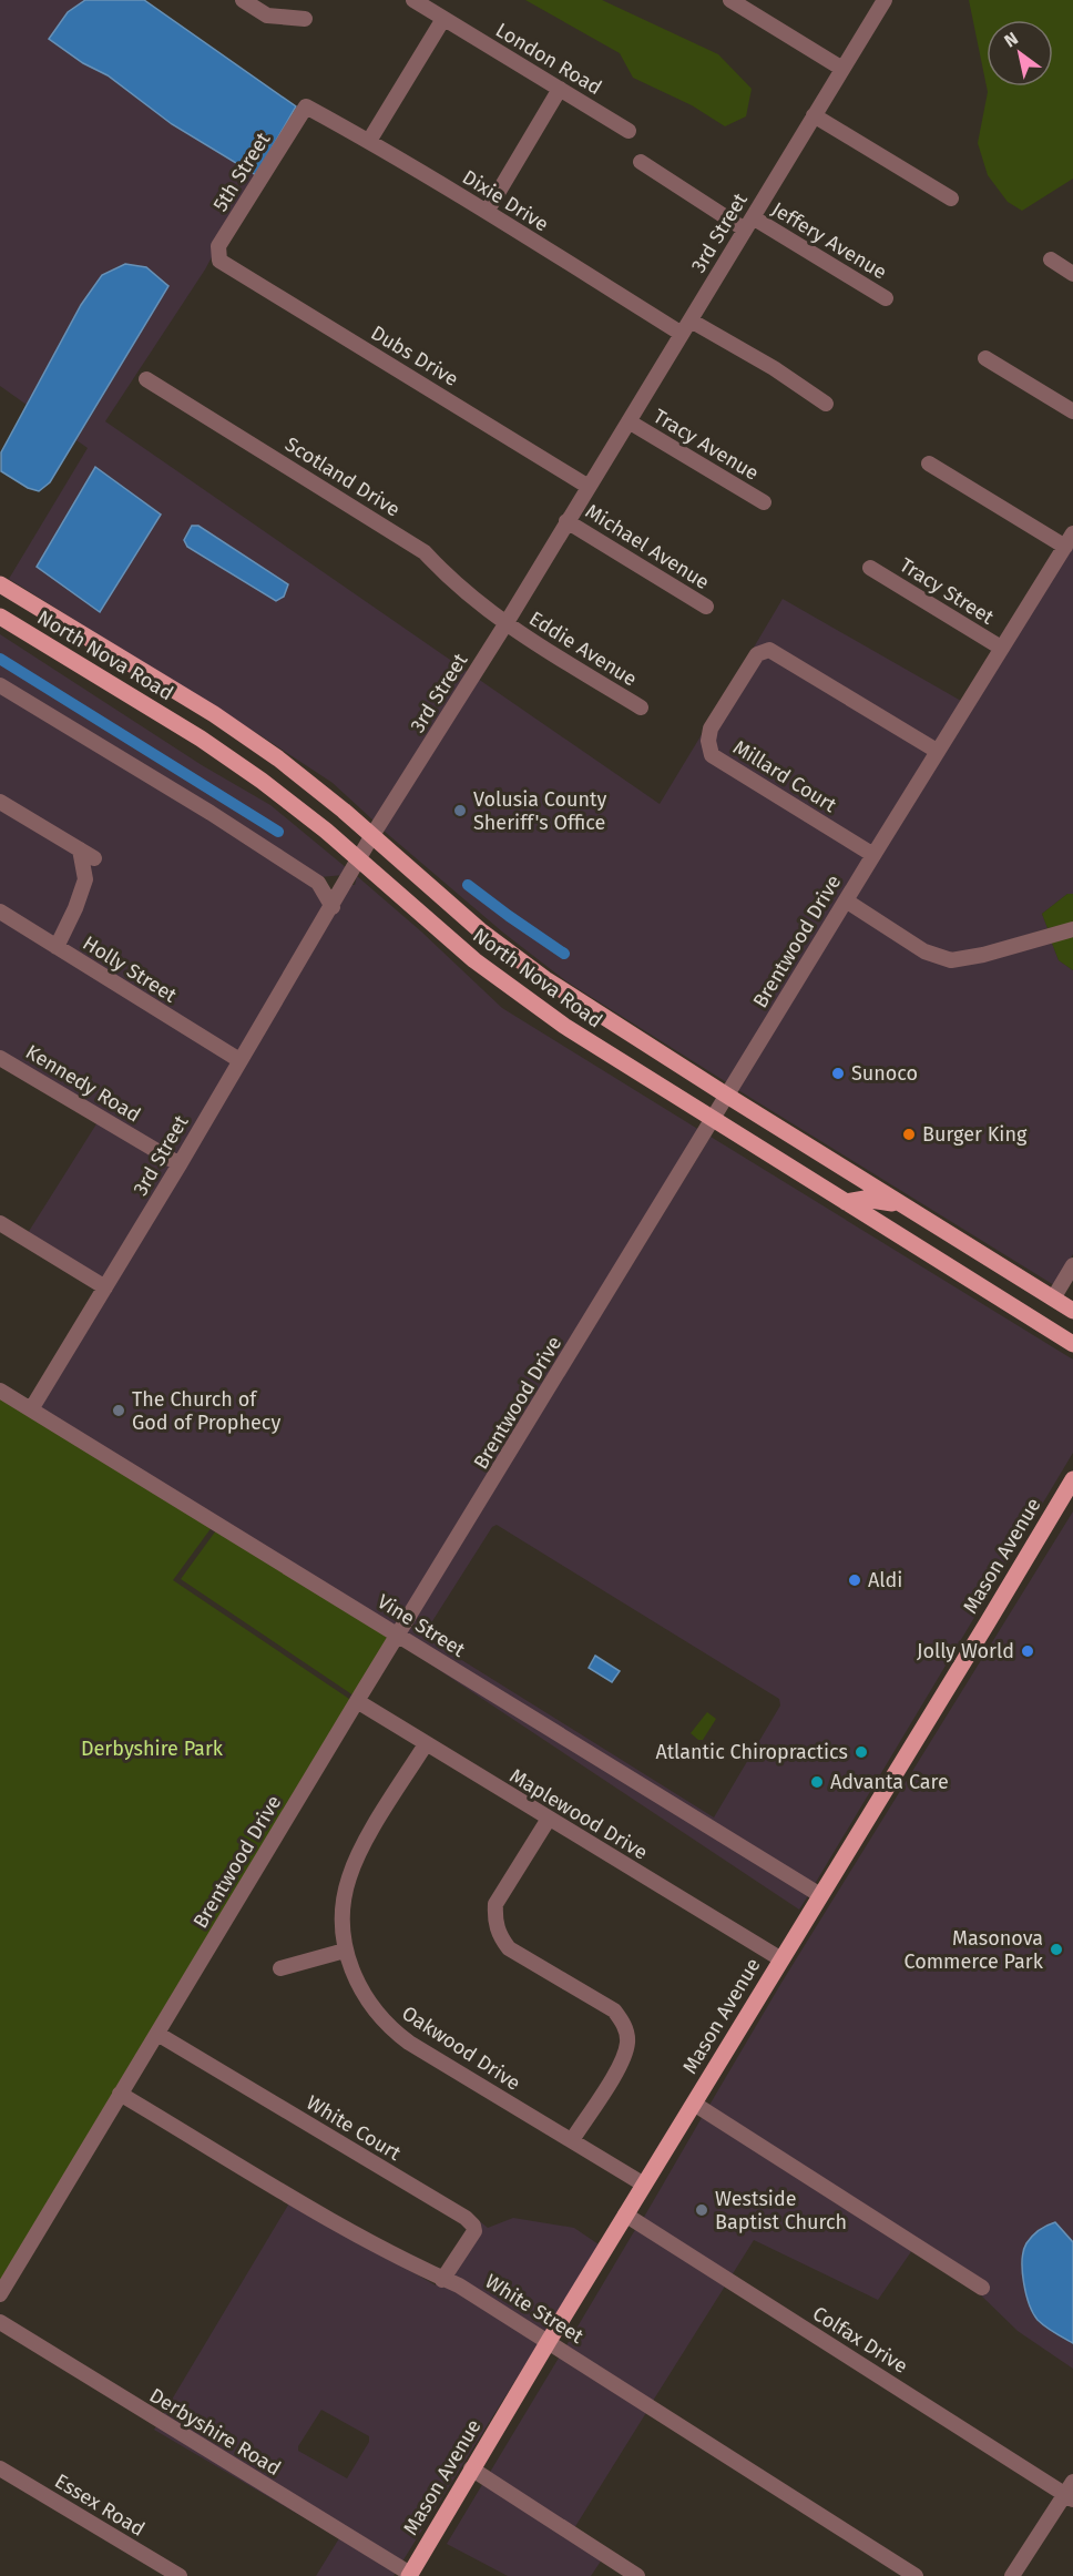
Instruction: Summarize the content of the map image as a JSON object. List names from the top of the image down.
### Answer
{
  "streets": {
    "main road": ["North Nova Road", "Mason Avenue"],
    "street": [
      "London Road",
      "5th Street",
      "Dixie Drive",
      "3rd Street",
      "Jeffery Avenue",
      "Dubs Drive",
      "Tracy Avenue",
      "Scotland Drive",
      "Michael Avenue",
      "Tracy Street",
      "Eddie Avenue",
      "Millard Court",
      "Brentwood Drive",
      "Holly Street",
      "Kennedy Road",
      "Vine Street",
      "Maplewood Drive",
      "Oakwood Drive",
      "White Court",
      "White Street",
      "Colfax Drive",
      "Derbyshire Road",
      "Essex Road"
    ]
  },
  "crossings": [
    ["5th Street", "Dixie Drive"],
    ["5th Street", "Dubs Drive"],
    ["Dixie Drive", "3rd Street"],
    ["3rd Street", "Jeffery Avenue"],
    ["3rd Street", "Dubs Drive"],
    ["3rd Street", "Tracy Avenue"],
    ["3rd Street", "Scotland Drive"],
    ["3rd Street", "Michael Avenue"],
    ["3rd Street", "Eddie Avenue"],
    ["3rd Street", "North Nova Road"],
    ["3rd Street", "Holly Street"],
    ["3rd Street", "Kennedy Road"],
    ["3rd Street", "Vine Street"],
    ["Scotland Drive", "Eddie Avenue"],
    ["Tracy Street", "Brentwood Drive"],
    ["North Nova Road", "Brentwood Drive"],
    ["Millard Court", "Brentwood Drive"],
    ["Brentwood Drive", "Vine Street"],
    ["Brentwood Drive", "Maplewood Drive"],
    ["Brentwood Drive", "White Court"],
    ["Brentwood Drive", "White Street"],
    ["Mason Avenue", "Vine Street"],
    ["Mason Avenue", "Maplewood Drive"],
    ["Mason Avenue", "Oakwood Drive"],
    ["Mason Avenue", "White Street"],
    ["Mason Avenue", "Colfax Drive"],
    ["Mason Avenue", "Derbyshire Road"],
    ["Maplewood Drive", "Oakwood Drive"],
    ["White Court", "White Street"]
  ],
  "parks": ["Derbyshire Park"],
  "places": [
    "Volusia County Sheriff's Office",
    "Sunoco",
    "Burger King",
    "The Church of God of Prophecy",
    "Aldi",
    "Jolly World",
    "Atlantic Chiropractics",
    "Advanta Care",
    "Masonova Commerce Park",
    "Westside Baptist Church"
  ],
  "north": "top left"
}
